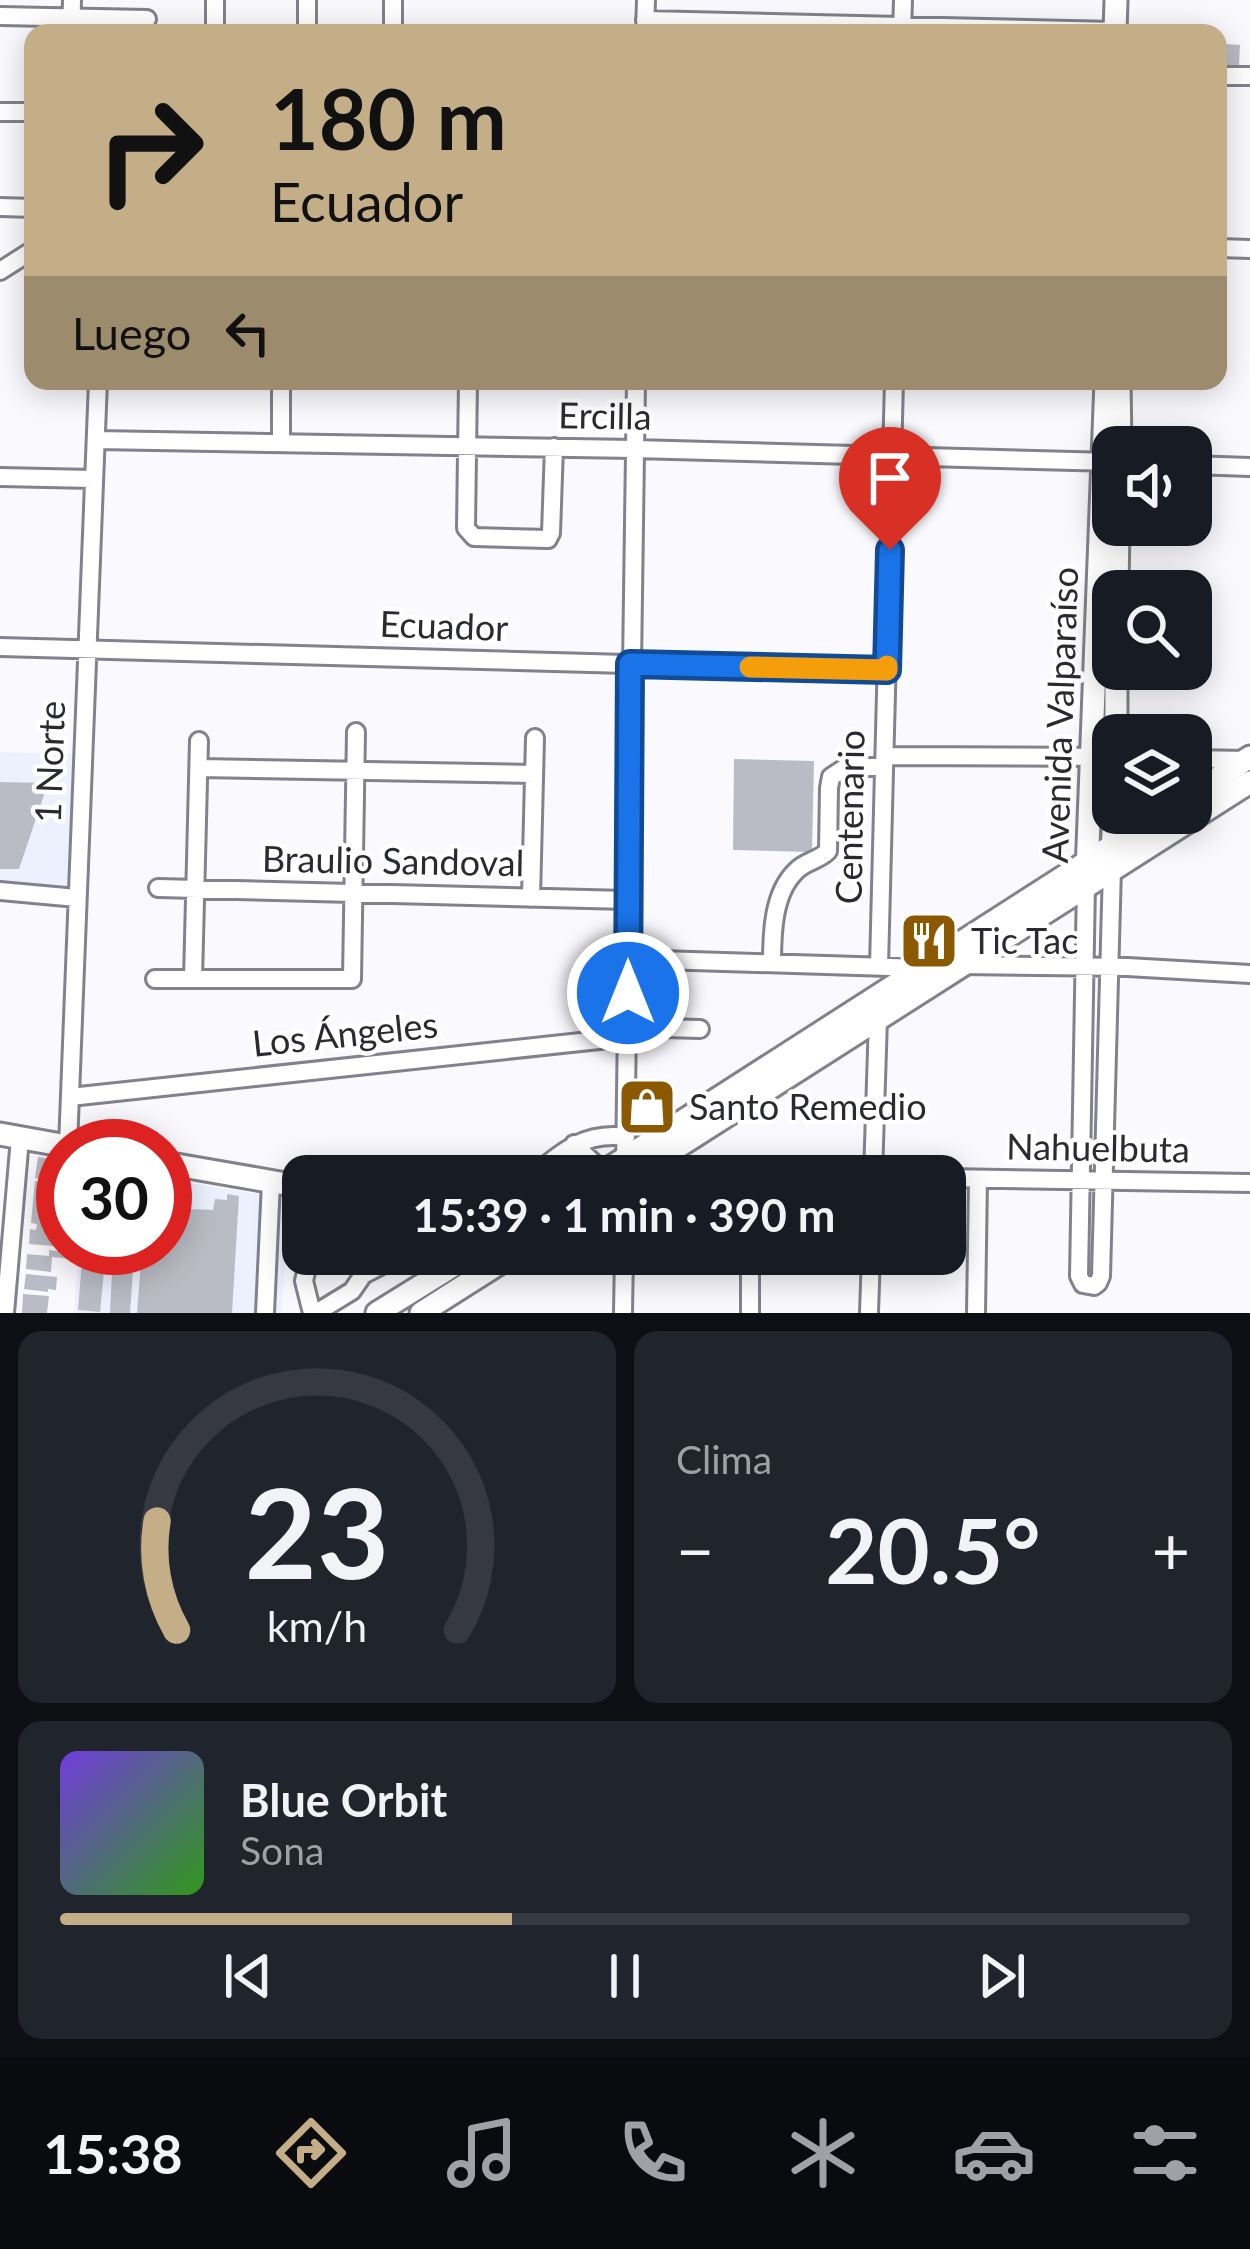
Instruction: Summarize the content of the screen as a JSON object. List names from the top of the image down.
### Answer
{
  "streets": {
    "main road": ["Avenida Valparaíso"],
    "street": [
      "Ercilla",
      "Ecuador",
      "1 Norte",
      "Centenario",
      "Braulio Sandoval",
      "Los Ángeles",
      "Nahuelbuta"
    ]
  },
  "crossings": [
    ["Ercilla", "1 Norte"],
    ["Ercilla", "Centenario"],
    ["Ecuador", "1 Norte"],
    ["Ecuador", "Centenario"],
    ["Avenida Valparaíso", "Nahuelbuta"],
    ["1 Norte", "Los Ángeles"]
  ],
  "places": {
    "restaurant": ["Tic Tac"],
    "shop": ["Santo Remedio"]
  },
  "page": {
    "turn": ["180 m", "Ecuador"],
    "then": "Luego",
    "limit": "30",
    "trip": "15:39 · 1 min · 390 m",
    "tile": "Clima",
    "heat": ["−", "20.5°", "+"],
    "song": ["Blue Orbit", "Sona"],
    "tabs": "15:38",
    "gauge": ["23", "km/h"]
  }
}
